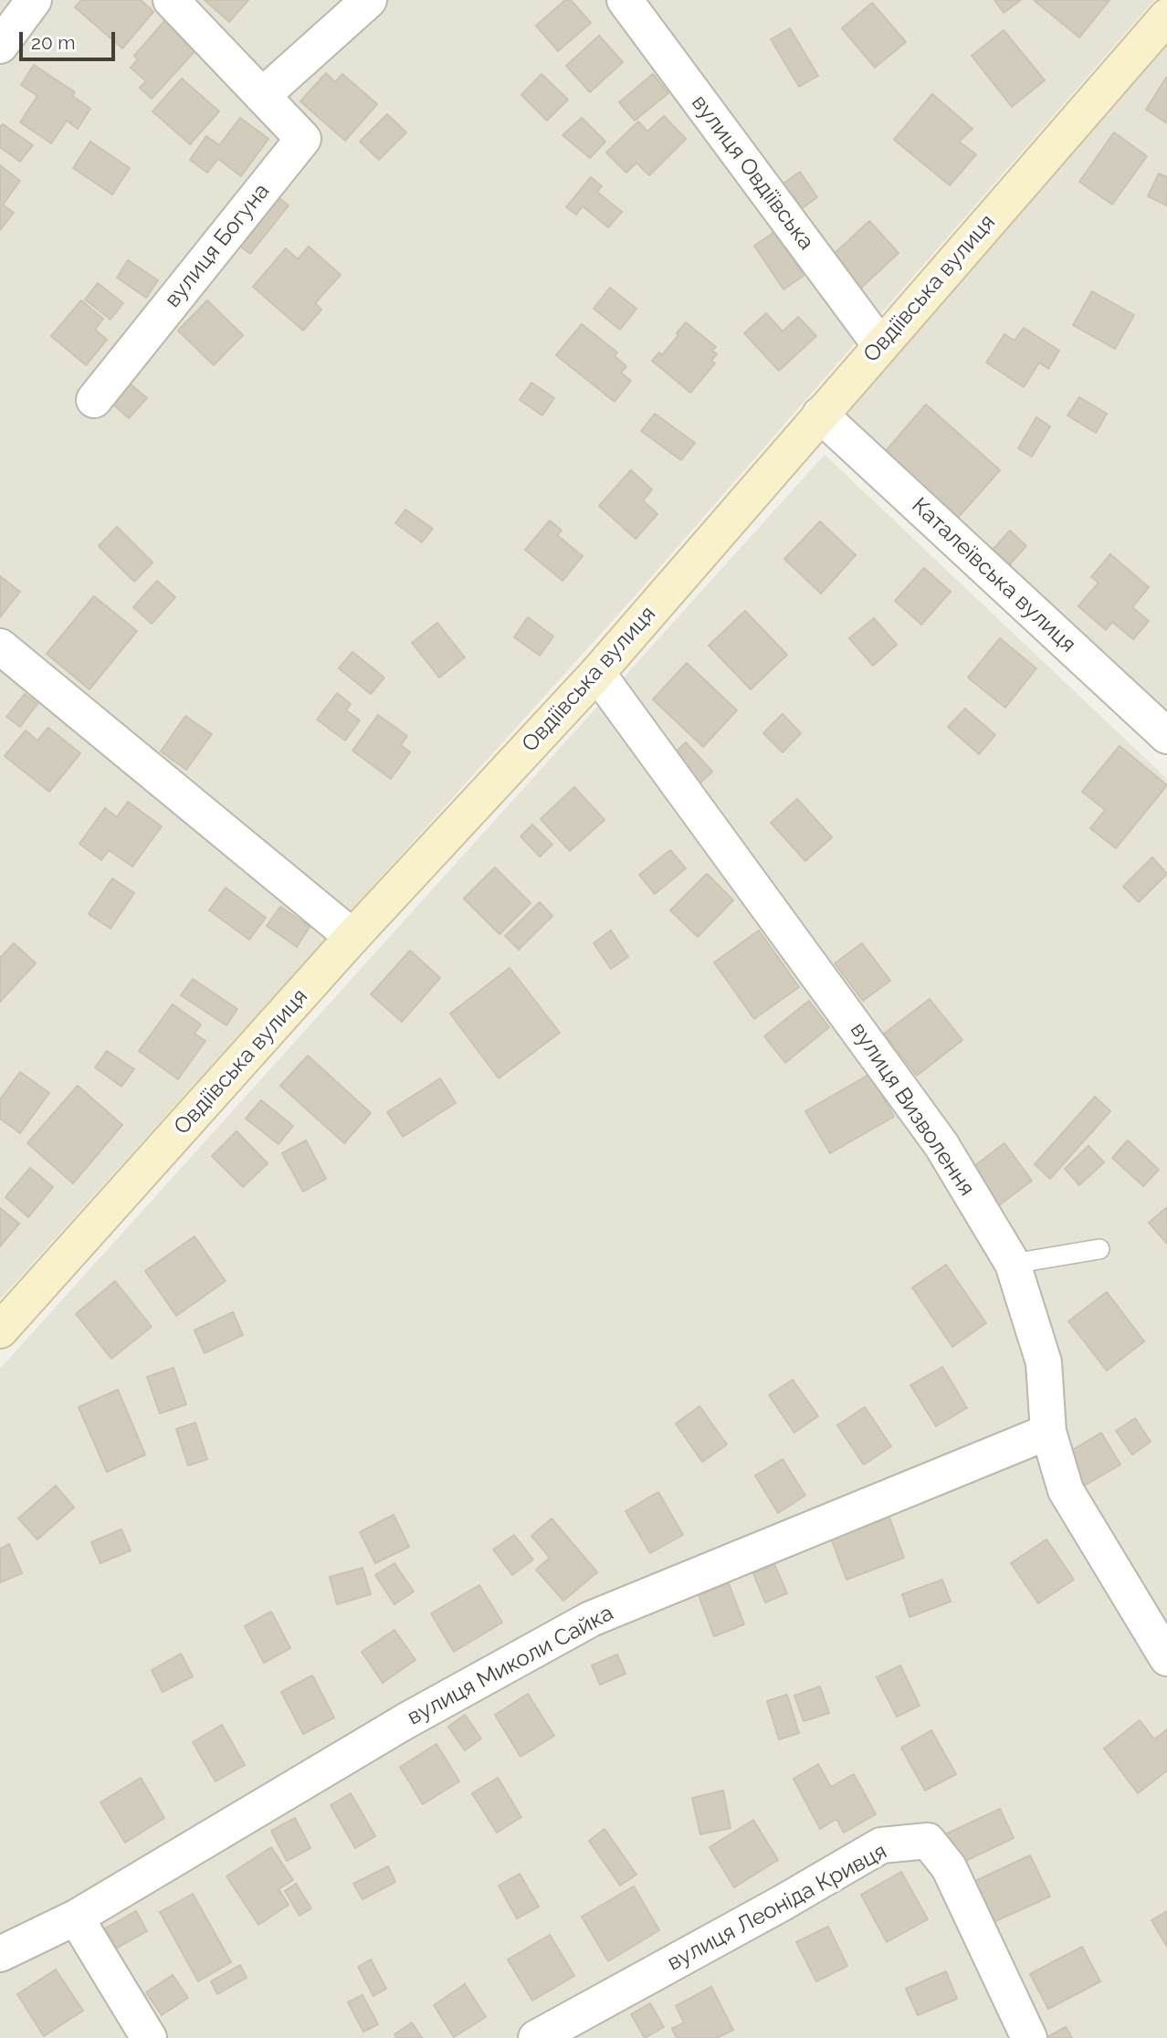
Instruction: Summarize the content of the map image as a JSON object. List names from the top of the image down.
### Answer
{
  "streets": {
    "main road": ["Овдіївська вулиця"],
    "street": [
      "вулиця Овдіївська",
      "вулиця Богуна",
      "Каталеївська вулиця",
      "вулиця Визволення",
      "вулиця Миколи Сайка",
      "вулиця Леоніда Кривця"
    ]
  },
  "crossings": [
    ["вулиця Овдіївська", "Овдіївська вулиця"],
    ["Овдіївська вулиця", "Каталеївська вулиця"],
    ["Овдіївська вулиця", "вулиця Визволення"],
    ["вулиця Визволення", "вулиця Миколи Сайка"]
  ],
  "scale_bar": "20 m"
}
